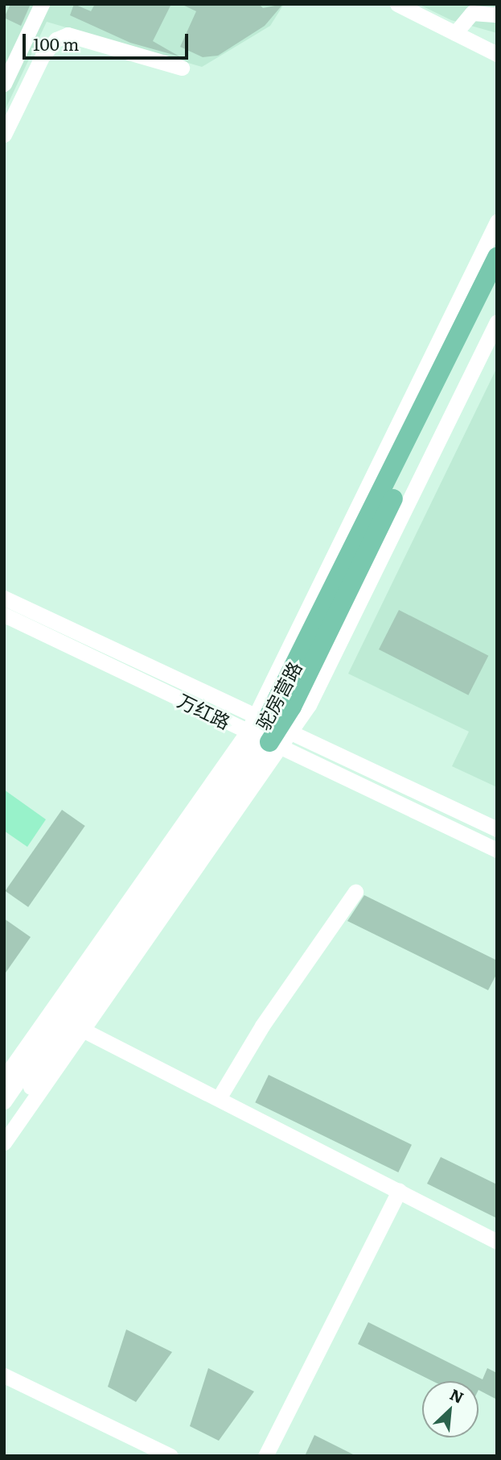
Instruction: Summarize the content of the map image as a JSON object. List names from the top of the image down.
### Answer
{
  "streets": {
    "main road": ["驼房营路"],
    "street": ["万红路"]
  },
  "crossings": [
    ["驼房营路", "万红路"]
  ],
  "scale_bar": "100 m",
  "north": "top right"
}
